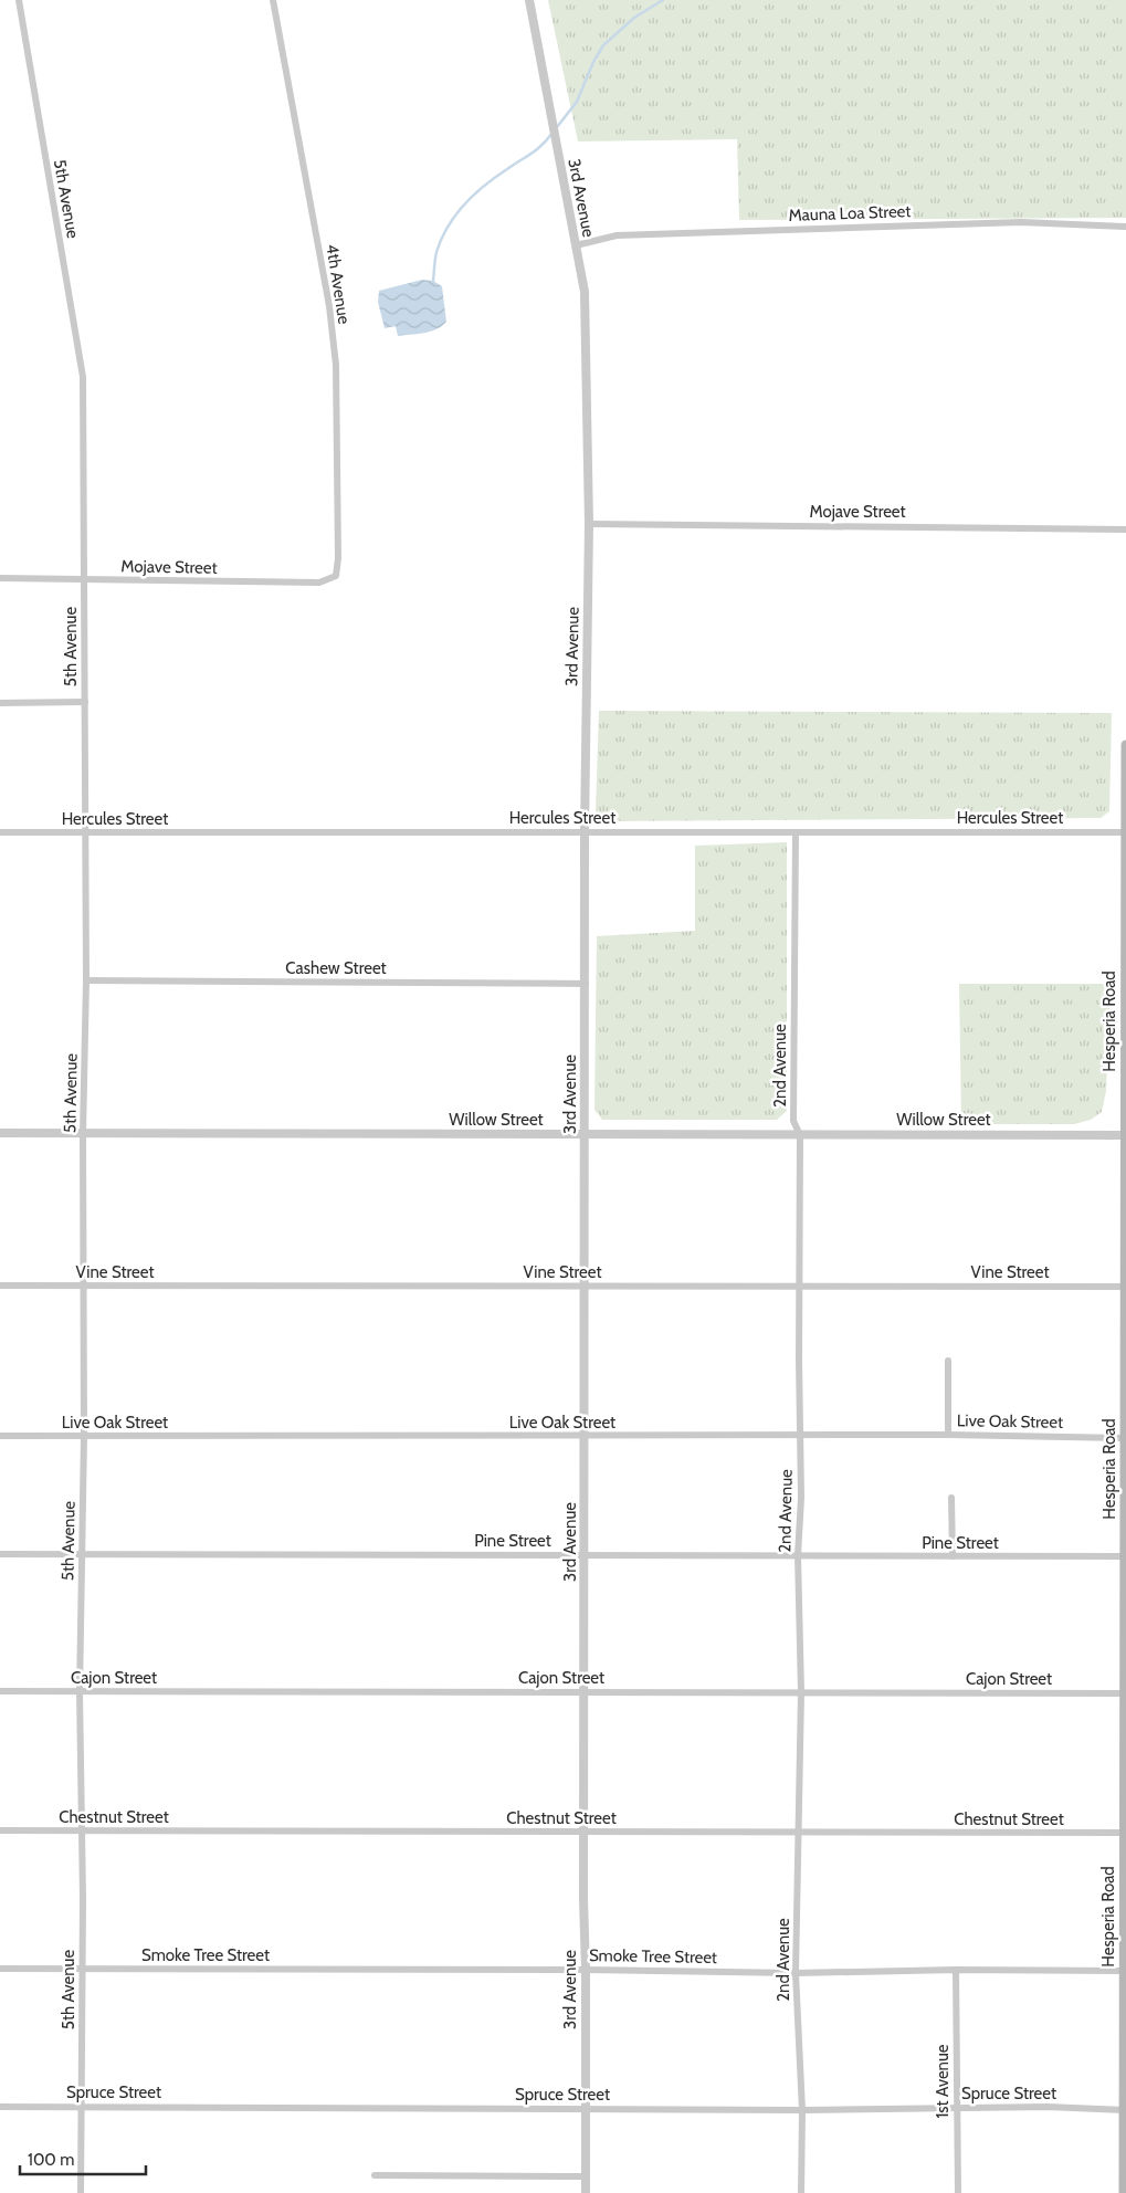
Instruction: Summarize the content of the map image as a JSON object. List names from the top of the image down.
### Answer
{
  "streets": {
    "main road": ["Hesperia Road"],
    "street": [
      "3rd Avenue",
      "5th Avenue",
      "Mauna Loa Street",
      "4th Avenue",
      "Mojave Street",
      "Hercules Street",
      "Cashew Street",
      "2nd Avenue",
      "Willow Street",
      "Vine Street",
      "Live Oak Street",
      "Pine Street",
      "Cajon Street",
      "Chestnut Street",
      "Smoke Tree Street",
      "1st Avenue",
      "Spruce Street"
    ]
  },
  "crossings": [
    ["3rd Avenue", "Mauna Loa Street"],
    ["3rd Avenue", "Mojave Street"],
    ["3rd Avenue", "Hercules Street"],
    ["3rd Avenue", "Cashew Street"],
    ["3rd Avenue", "Willow Street"],
    ["3rd Avenue", "Vine Street"],
    ["3rd Avenue", "Live Oak Street"],
    ["3rd Avenue", "Pine Street"],
    ["3rd Avenue", "Cajon Street"],
    ["3rd Avenue", "Chestnut Street"],
    ["3rd Avenue", "Smoke Tree Street"],
    ["3rd Avenue", "Spruce Street"],
    ["5th Avenue", "Mojave Street"],
    ["5th Avenue", "Hercules Street"],
    ["5th Avenue", "Cashew Street"],
    ["5th Avenue", "Willow Street"],
    ["5th Avenue", "Vine Street"],
    ["5th Avenue", "Live Oak Street"],
    ["5th Avenue", "Pine Street"],
    ["5th Avenue", "Cajon Street"],
    ["5th Avenue", "Chestnut Street"],
    ["5th Avenue", "Smoke Tree Street"],
    ["5th Avenue", "Spruce Street"],
    ["4th Avenue", "Mojave Street"],
    ["Hercules Street", "Hesperia Road"],
    ["Hercules Street", "2nd Avenue"],
    ["Hesperia Road", "Willow Street"],
    ["Hesperia Road", "Vine Street"],
    ["Hesperia Road", "Live Oak Street"],
    ["Hesperia Road", "Pine Street"],
    ["Hesperia Road", "Cajon Street"],
    ["Hesperia Road", "Chestnut Street"],
    ["Hesperia Road", "Smoke Tree Street"],
    ["Hesperia Road", "Spruce Street"],
    ["2nd Avenue", "Willow Street"],
    ["2nd Avenue", "Vine Street"],
    ["2nd Avenue", "Live Oak Street"],
    ["2nd Avenue", "Pine Street"],
    ["2nd Avenue", "Cajon Street"],
    ["2nd Avenue", "Chestnut Street"],
    ["2nd Avenue", "Smoke Tree Street"],
    ["2nd Avenue", "Spruce Street"],
    ["Smoke Tree Street", "1st Avenue"],
    ["1st Avenue", "Spruce Street"]
  ],
  "scale_bar": "100 m"
}
